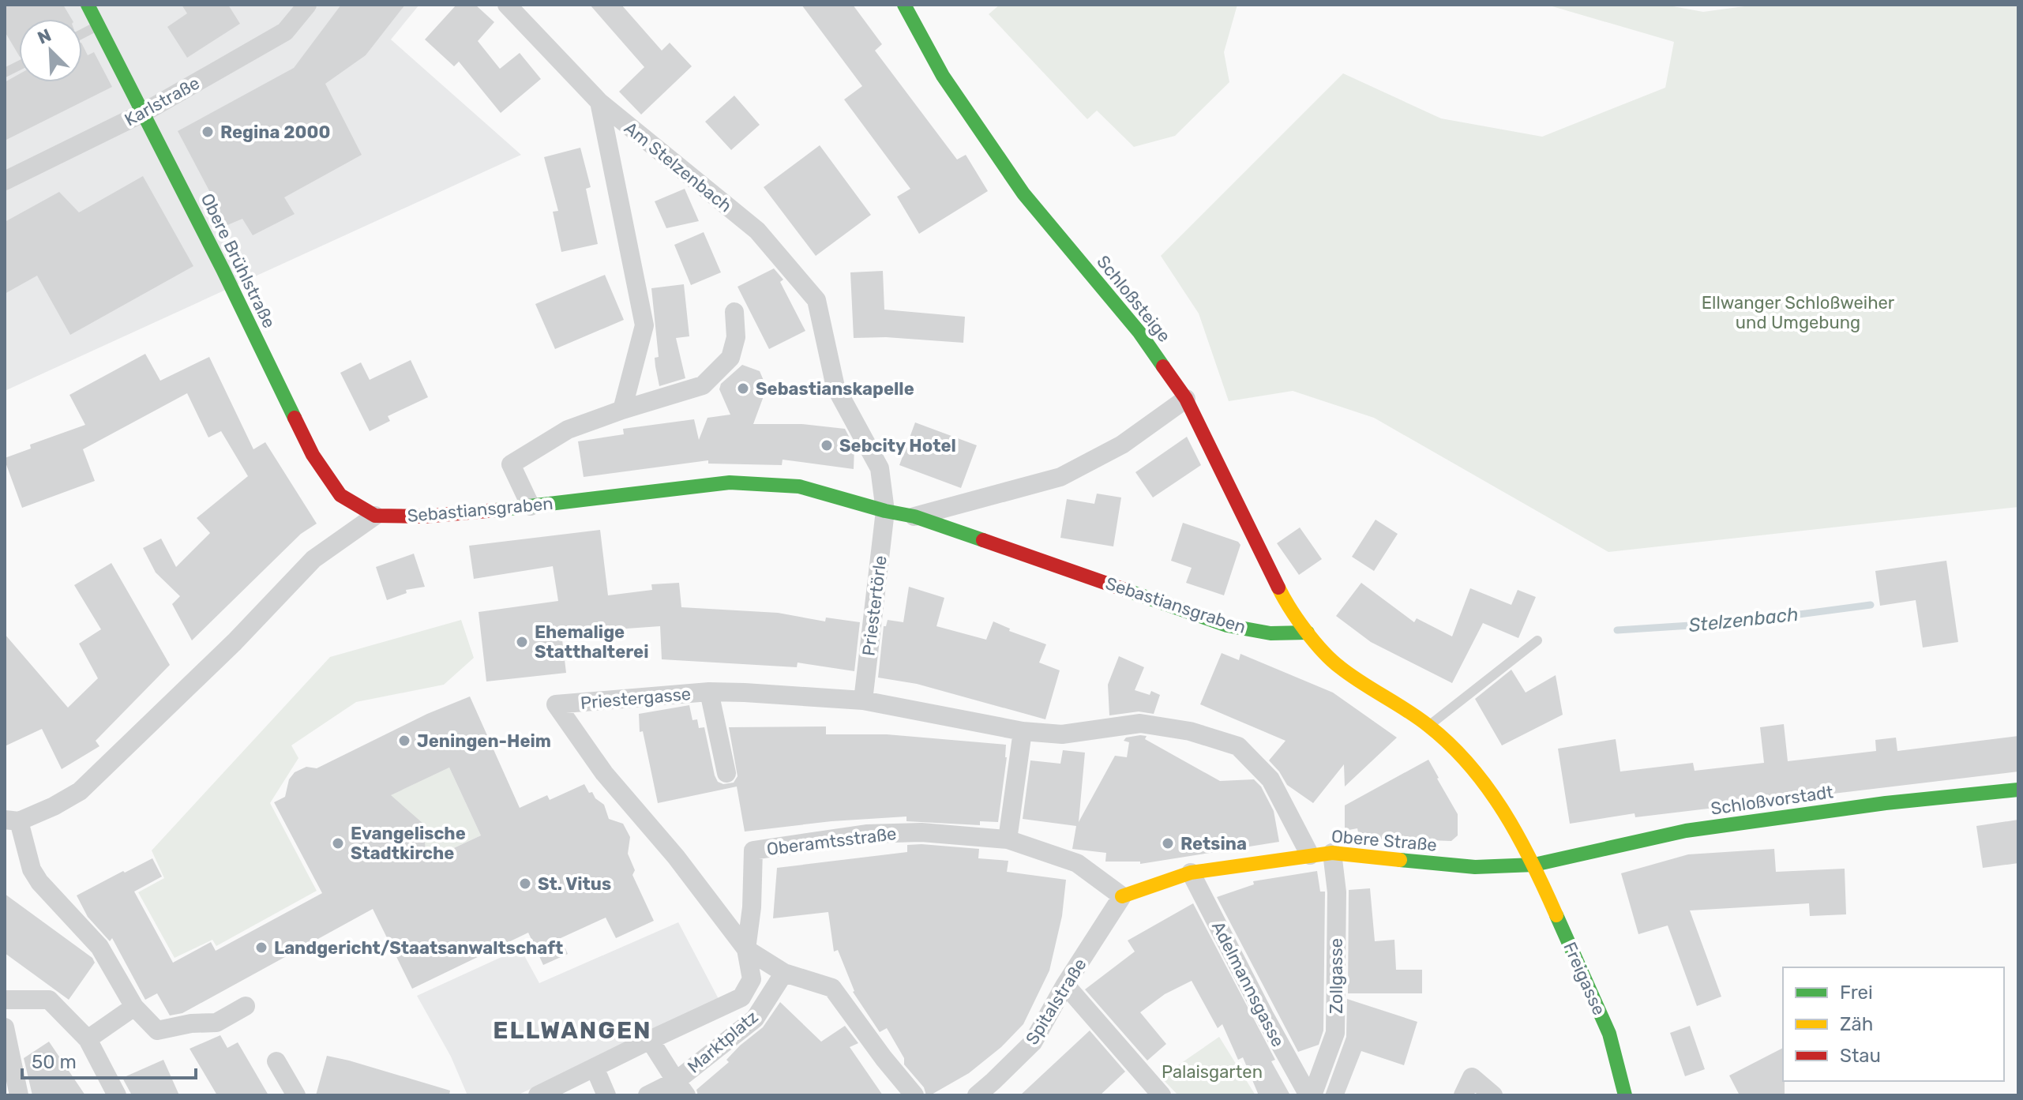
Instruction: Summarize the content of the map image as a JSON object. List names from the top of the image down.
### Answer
{
  "streets": {
    "street": [
      "Karlstraße",
      "Am Stelzenbach",
      "Obere Brühlstraße",
      "Schloßsteige",
      "Sebastiansgraben",
      "Priestertörle",
      "Priestergasse",
      "Schloßvorstadt",
      "Obere Straße",
      "Oberamtsstraße",
      "Zollgasse",
      "Freigasse",
      "Adelmannsgasse",
      "Spitalstraße",
      "Marktplatz"
    ]
  },
  "crossings": [
    ["Karlstraße", "Obere Brühlstraße"],
    ["Am Stelzenbach", "Sebastiansgraben"],
    ["Am Stelzenbach", "Priestertörle"],
    ["Obere Brühlstraße", "Sebastiansgraben"],
    ["Schloßsteige", "Sebastiansgraben"],
    ["Sebastiansgraben", "Priestertörle"],
    ["Priestertörle", "Priestergasse"],
    ["Priestergasse", "Obere Straße"],
    ["Priestergasse", "Marktplatz"],
    ["Schloßvorstadt", "Obere Straße"],
    ["Schloßvorstadt", "Freigasse"],
    ["Obere Straße", "Oberamtsstraße"],
    ["Obere Straße", "Zollgasse"],
    ["Obere Straße", "Freigasse"],
    ["Obere Straße", "Adelmannsgasse"],
    ["Obere Straße", "Spitalstraße"],
    ["Oberamtsstraße", "Spitalstraße"],
    ["Oberamtsstraße", "Marktplatz"],
    ["Zollgasse", "Adelmannsgasse"]
  ],
  "districts": ["ELLWANGEN"],
  "water": ["Stelzenbach"],
  "parks": ["Ellwanger Schloßweiher und Umgebung", "Palaisgarten"],
  "places": [
    "Regina 2000",
    "Sebastianskapelle",
    "Sebcity Hotel",
    "Ehemalige Statthalterei",
    "Jeningen-Heim",
    "Evangelische Stadtkirche",
    "Retsina",
    "St. Vitus",
    "Landgericht/Staatsanwaltschaft"
  ],
  "legend": ["Frei", "Zäh", "Stau"],
  "scale_bar": "50 m",
  "north": "top left"
}
